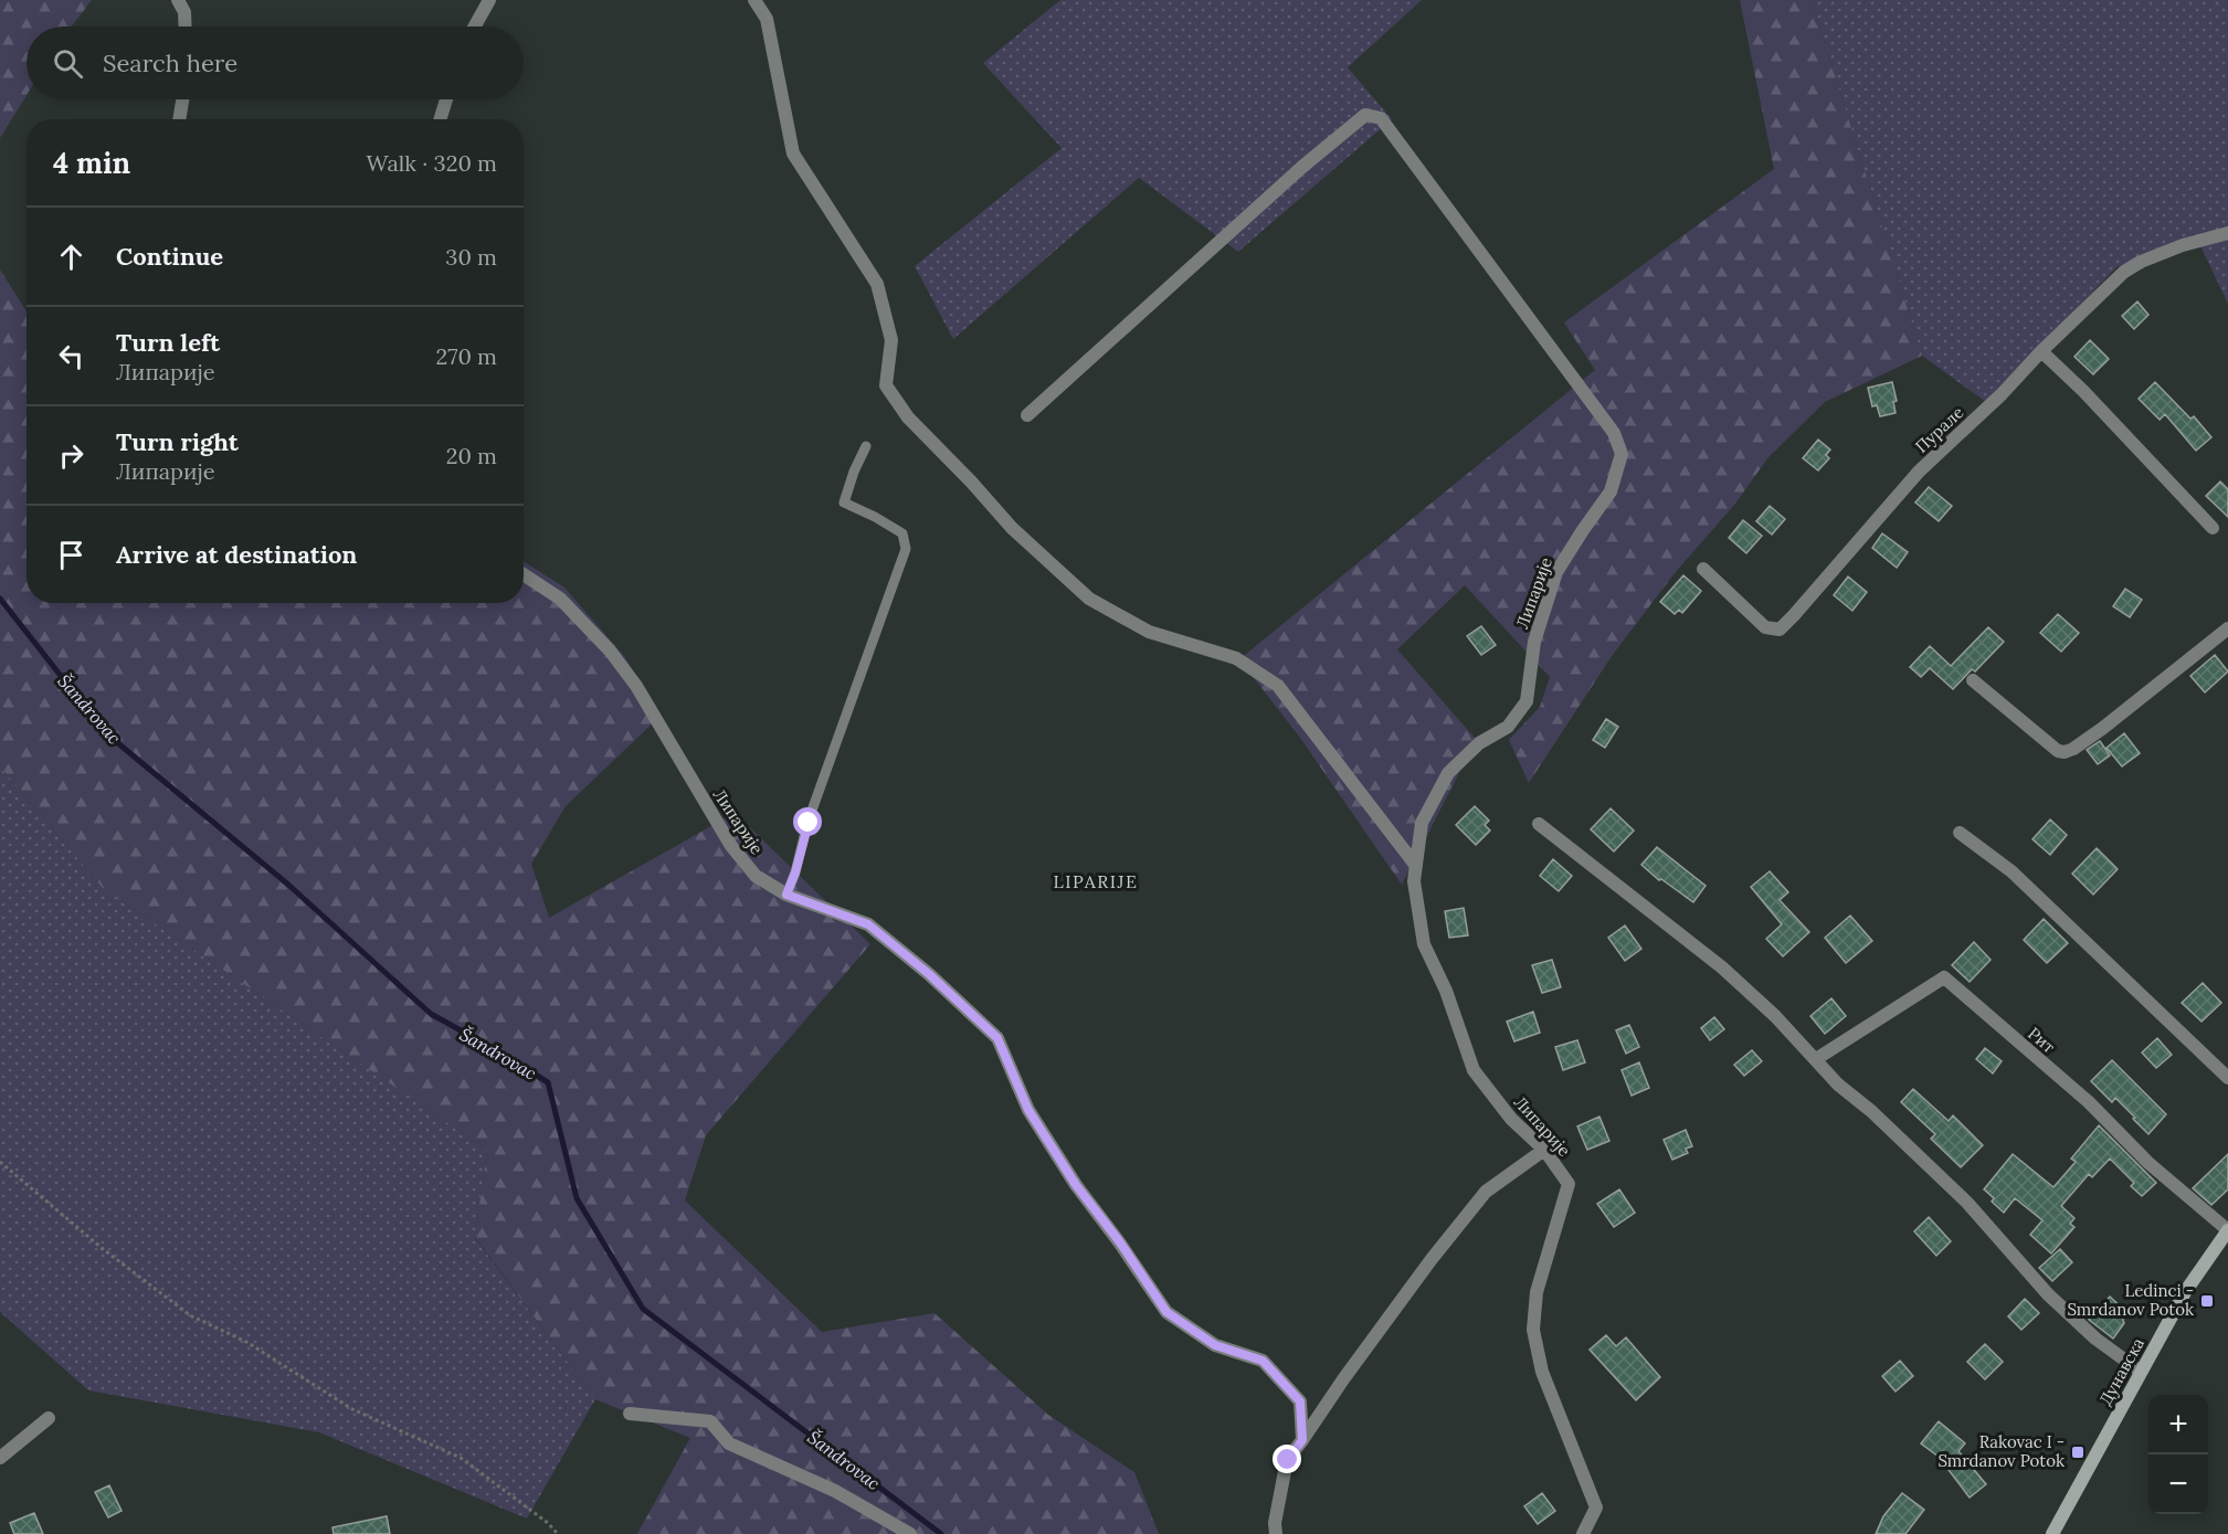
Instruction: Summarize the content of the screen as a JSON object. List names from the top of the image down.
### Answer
{
  "streets": {
    "main road": ["Дунавска"],
    "street": ["Пурале", "Липарије", "Рит"]
  },
  "crossings": [
    ["Рит", "Дунавска"]
  ],
  "districts": ["LIPARIJE"],
  "water": ["Šandrovac"],
  "places": {
    "transit": ["Ledinci - Smrdanov Potok", "Rakovac I - Smrdanov Potok"]
  },
  "page": {
    "search": "Search here",
    "heading": ["4 min", "Walk · 320 m"],
    "list": [
      ["Continue", "30 m"],
      ["Turn left", "Липарије", "270 m"],
      ["Turn right", "Липарије", "20 m"],
      "Arrive at destination"
    ],
    "map_buttons": ["+", "−"]
  }
}
